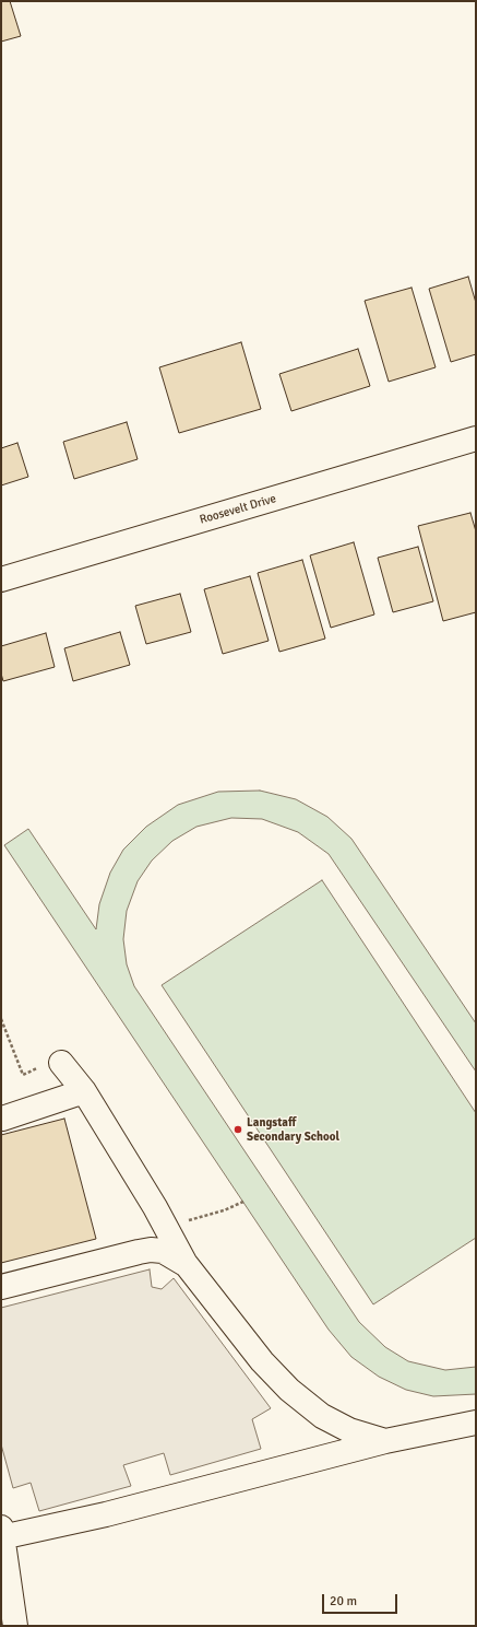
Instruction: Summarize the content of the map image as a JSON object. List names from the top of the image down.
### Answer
{
  "streets": {
    "street": ["Roosevelt Drive"]
  },
  "places": ["Langstaff Secondary School"],
  "scale_bar": "20 m"
}
